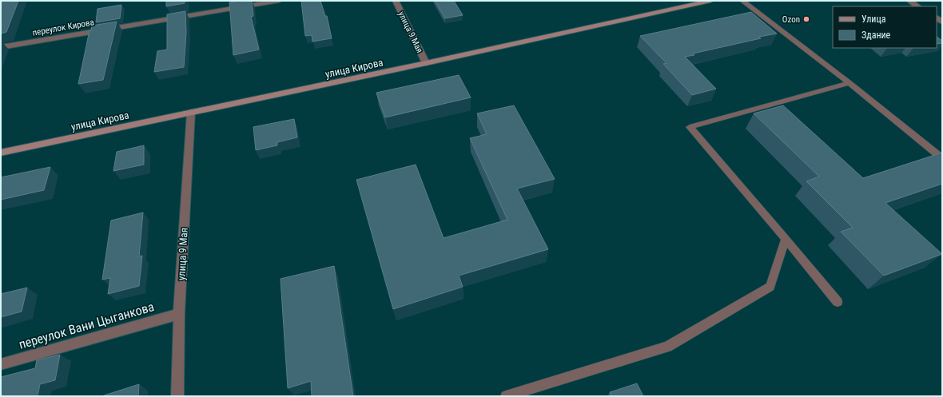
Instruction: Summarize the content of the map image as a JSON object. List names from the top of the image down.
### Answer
{
  "streets": {
    "street": [
      "переулок Кирова",
      "улица 9 Мая",
      "улица Кирова",
      "переулок Вани Цыганкова"
    ]
  },
  "crossings": [
    ["улица 9 Мая", "улица Кирова"],
    ["улица 9 Мая", "переулок Вани Цыганкова"]
  ],
  "places": ["Ozon"],
  "legend": ["Улица", "Здание"]
}
